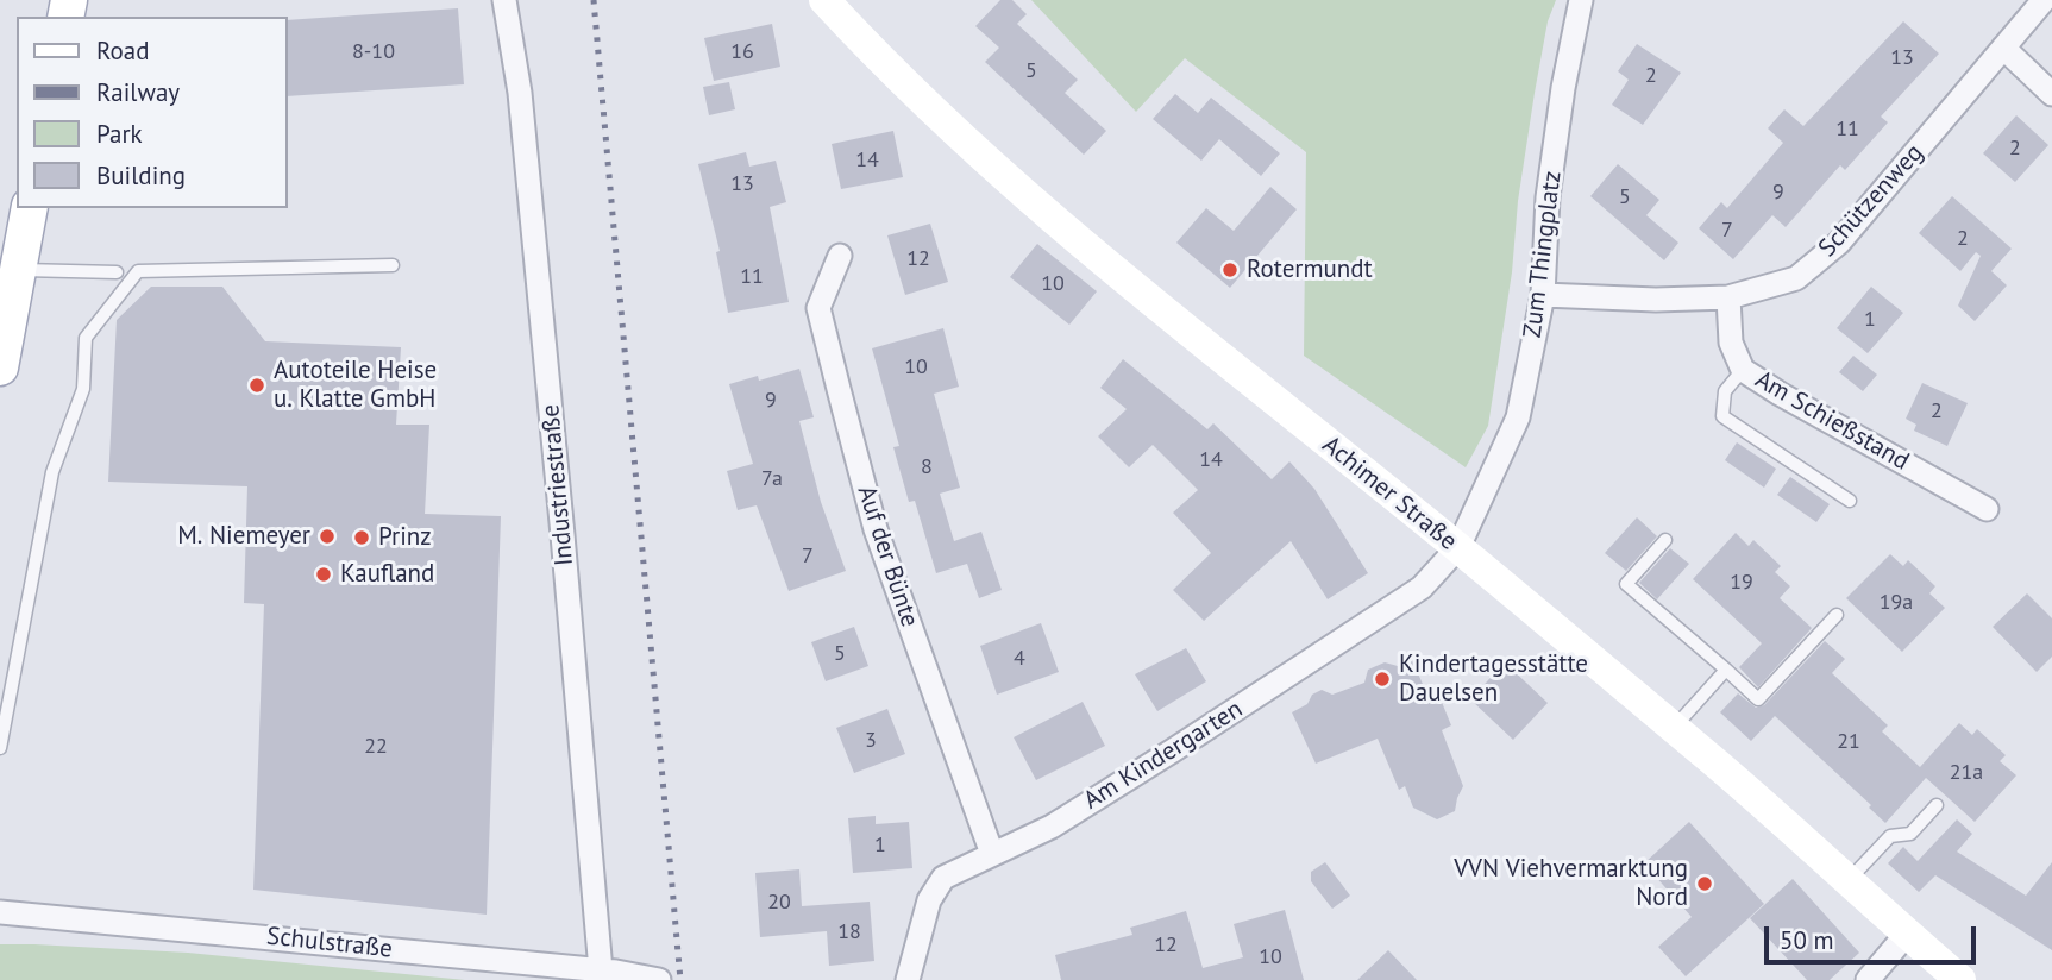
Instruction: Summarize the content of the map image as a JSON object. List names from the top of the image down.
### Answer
{
  "streets": {
    "main road": ["Achimer Straße"],
    "street": [
      "Schützenweg",
      "Zum Thingplatz",
      "Am Schießstand",
      "Industriestraße",
      "Auf der Bünte",
      "Am Kindergarten",
      "Schulstraße"
    ]
  },
  "crossings": [
    ["Schützenweg", "Zum Thingplatz"],
    ["Schützenweg", "Am Schießstand"],
    ["Zum Thingplatz", "Achimer Straße"],
    ["Zum Thingplatz", "Am Kindergarten"],
    ["Industriestraße", "Schulstraße"],
    ["Achimer Straße", "Am Kindergarten"],
    ["Auf der Bünte", "Am Kindergarten"]
  ],
  "places": [
    "Rotermundt",
    "Autoteile Heise u. Klatte GmbH",
    "M. Niemeyer",
    "Prinz",
    "Kaufland",
    "Kindertagesstätte Dauelsen",
    "VVN Viehvermarktung Nord"
  ],
  "house_numbers": [
    "8-10",
    "16",
    "13",
    "5",
    "2",
    "11",
    "2",
    "14",
    "13",
    "9",
    "5",
    "7",
    "2",
    "12",
    "11",
    "10",
    "1",
    "10",
    "9",
    "2",
    "14",
    "8",
    "7a",
    "7",
    "19",
    "19a",
    "5",
    "4",
    "3",
    "21",
    "22",
    "21a",
    "1",
    "20",
    "18",
    "12",
    "10"
  ],
  "legend": [
    "Road",
    "Railway",
    "Park",
    "Building"
  ],
  "scale_bar": "50 m"
}
